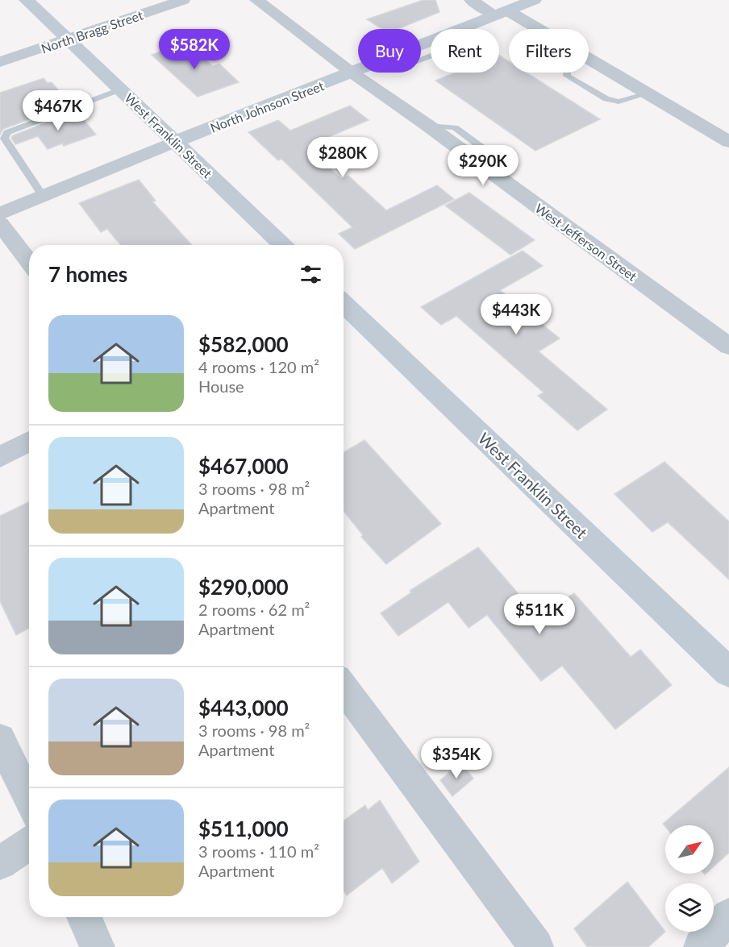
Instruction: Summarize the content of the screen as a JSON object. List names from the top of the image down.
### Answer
{
  "streets": {
    "main road": ["North Johnson Street", "West Franklin Street"],
    "street": ["North Bragg Street", "West Jefferson Street"]
  },
  "crossings": [
    ["North Bragg Street", "West Franklin Street"],
    ["North Johnson Street", "West Franklin Street"],
    ["North Johnson Street", "West Jefferson Street"]
  ],
  "north": "top right",
  "page": {
    "price": [
      "$582K",
      "$467K",
      "$280K",
      "$290K",
      "$443K",
      "$511K",
      "$354K"
    ],
    "chip": ["Buy", "Rent", "Filters"],
    "heading": "7 homes",
    "list": [
      {
        "name": "$582,000",
        "note": "4 rooms · 120 m² · House"
      },
      {
        "name": "$467,000",
        "note": "3 rooms · 98 m² · Apartment"
      },
      {
        "name": "$290,000",
        "note": "2 rooms · 62 m² · Apartment"
      },
      {
        "name": "$443,000",
        "note": "3 rooms · 98 m² · Apartment"
      },
      {
        "name": "$511,000",
        "note": "3 rooms · 110 m² · Apartment"
      }
    ]
  }
}
